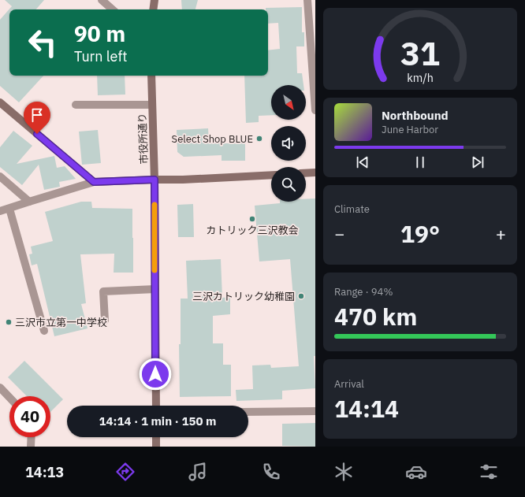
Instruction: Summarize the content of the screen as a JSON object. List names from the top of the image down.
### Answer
{
  "streets": {
    "street": ["市役所通り"]
  },
  "places": [
    "Select Shop BLUE",
    "カトリック三沢教会",
    "三沢カトリック幼稚園",
    "三沢市立第一中学校"
  ],
  "north": "bottom right",
  "page": {
    "turn": ["90 m", "Turn left"],
    "song": ["Northbound", "June Harbor"],
    "tile": [
      "Climate",
      ["Range · 94%", "470 km"],
      ["Arrival", "14:14"]
    ],
    "heat": ["−", "19°", "+"],
    "limit": "40",
    "trip": "14:14 · 1 min · 150 m",
    "tabs": "14:13",
    "gauge": ["31", "km/h"]
  }
}
